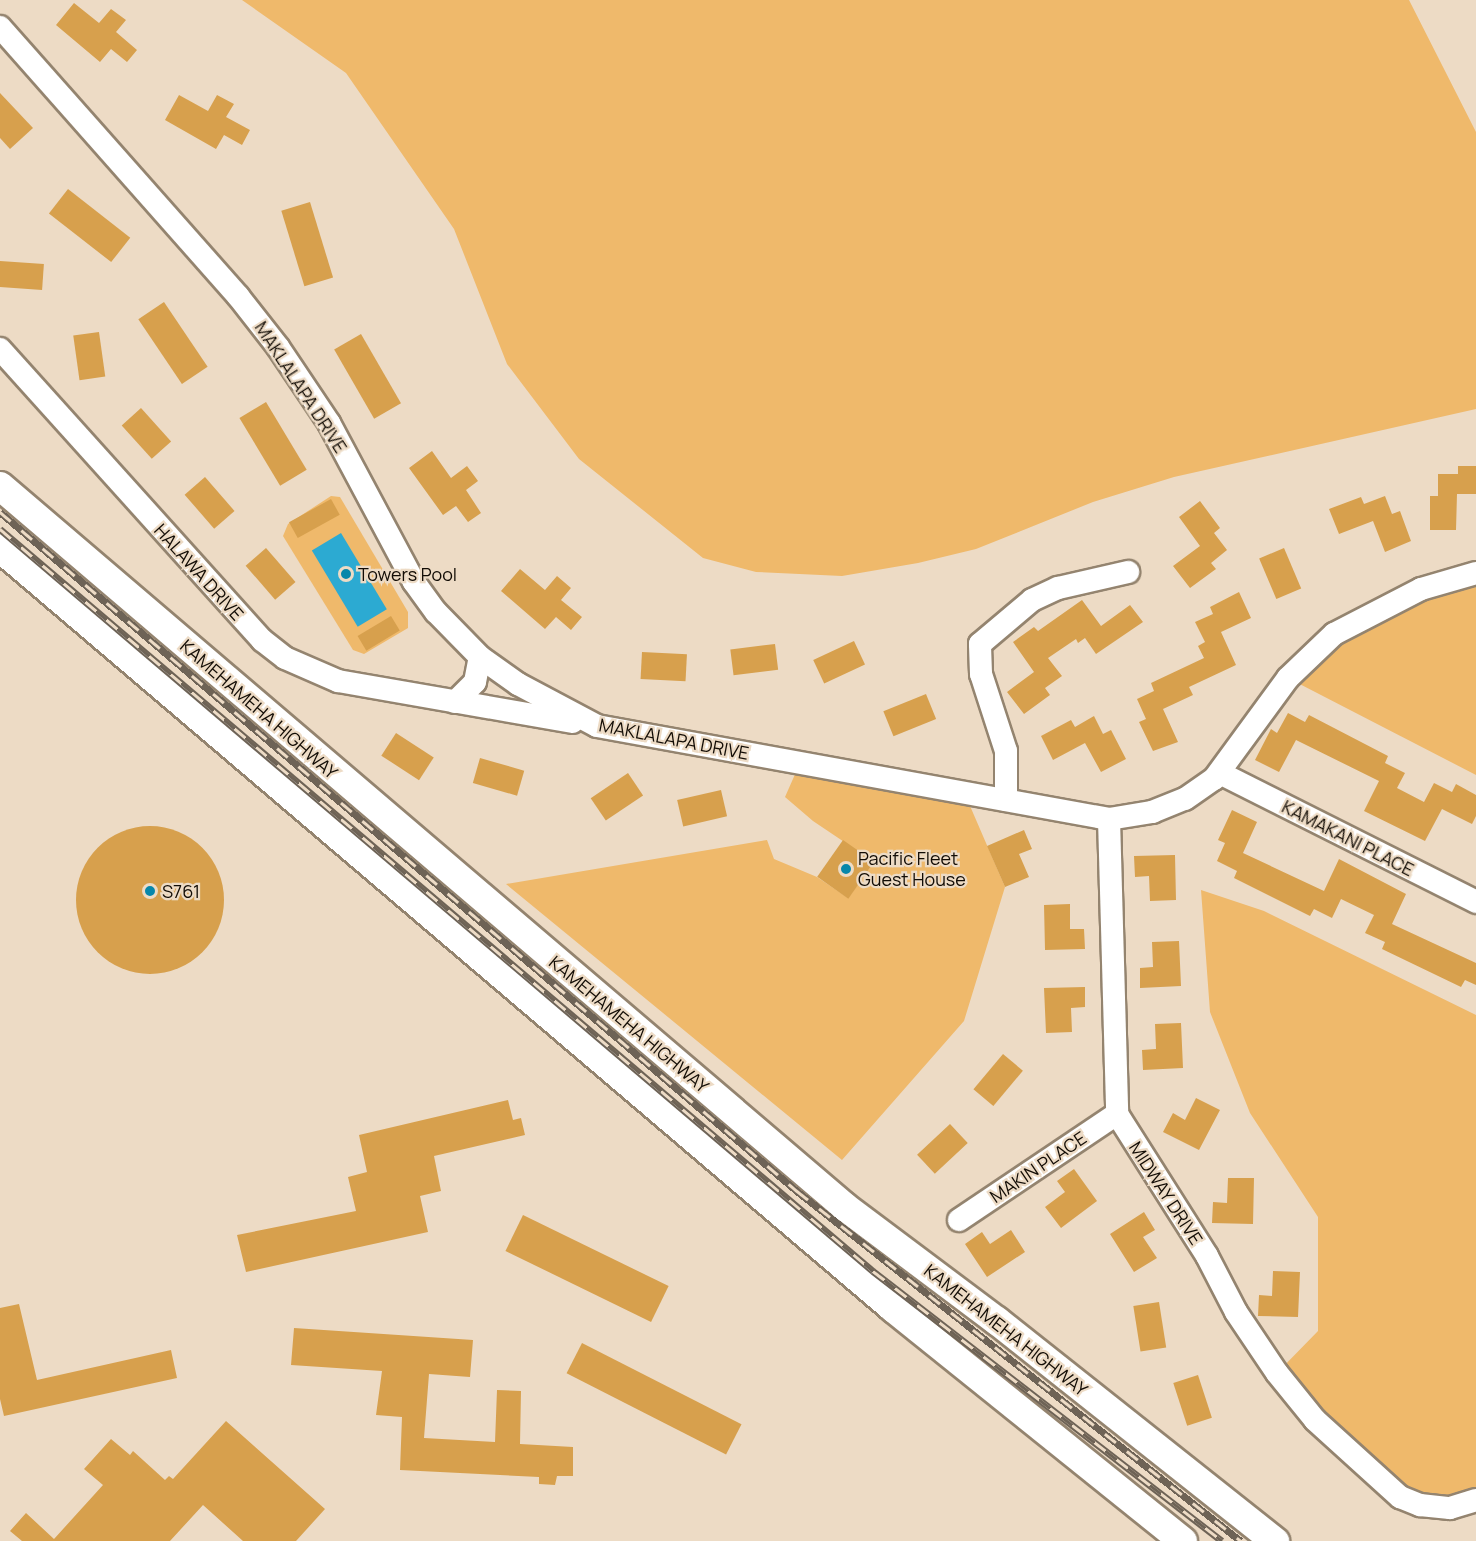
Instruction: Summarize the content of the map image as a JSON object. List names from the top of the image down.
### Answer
{
  "streets": {
    "main road": ["KAMEHAMEHA HIGHWAY"],
    "street": [
      "MAKLALAPA DRIVE",
      "HALAWA DRIVE",
      "KAMAKANI PLACE",
      "MAKIN PLACE",
      "MIDWAY DRIVE"
    ]
  },
  "crossings": [
    ["MAKLALAPA DRIVE", "HALAWA DRIVE"],
    ["MAKLALAPA DRIVE", "KAMAKANI PLACE"],
    ["MAKLALAPA DRIVE", "MIDWAY DRIVE"],
    ["MAKIN PLACE", "MIDWAY DRIVE"]
  ],
  "places": ["Towers Pool", "Pacific Fleet Guest House", "S761"]
}
